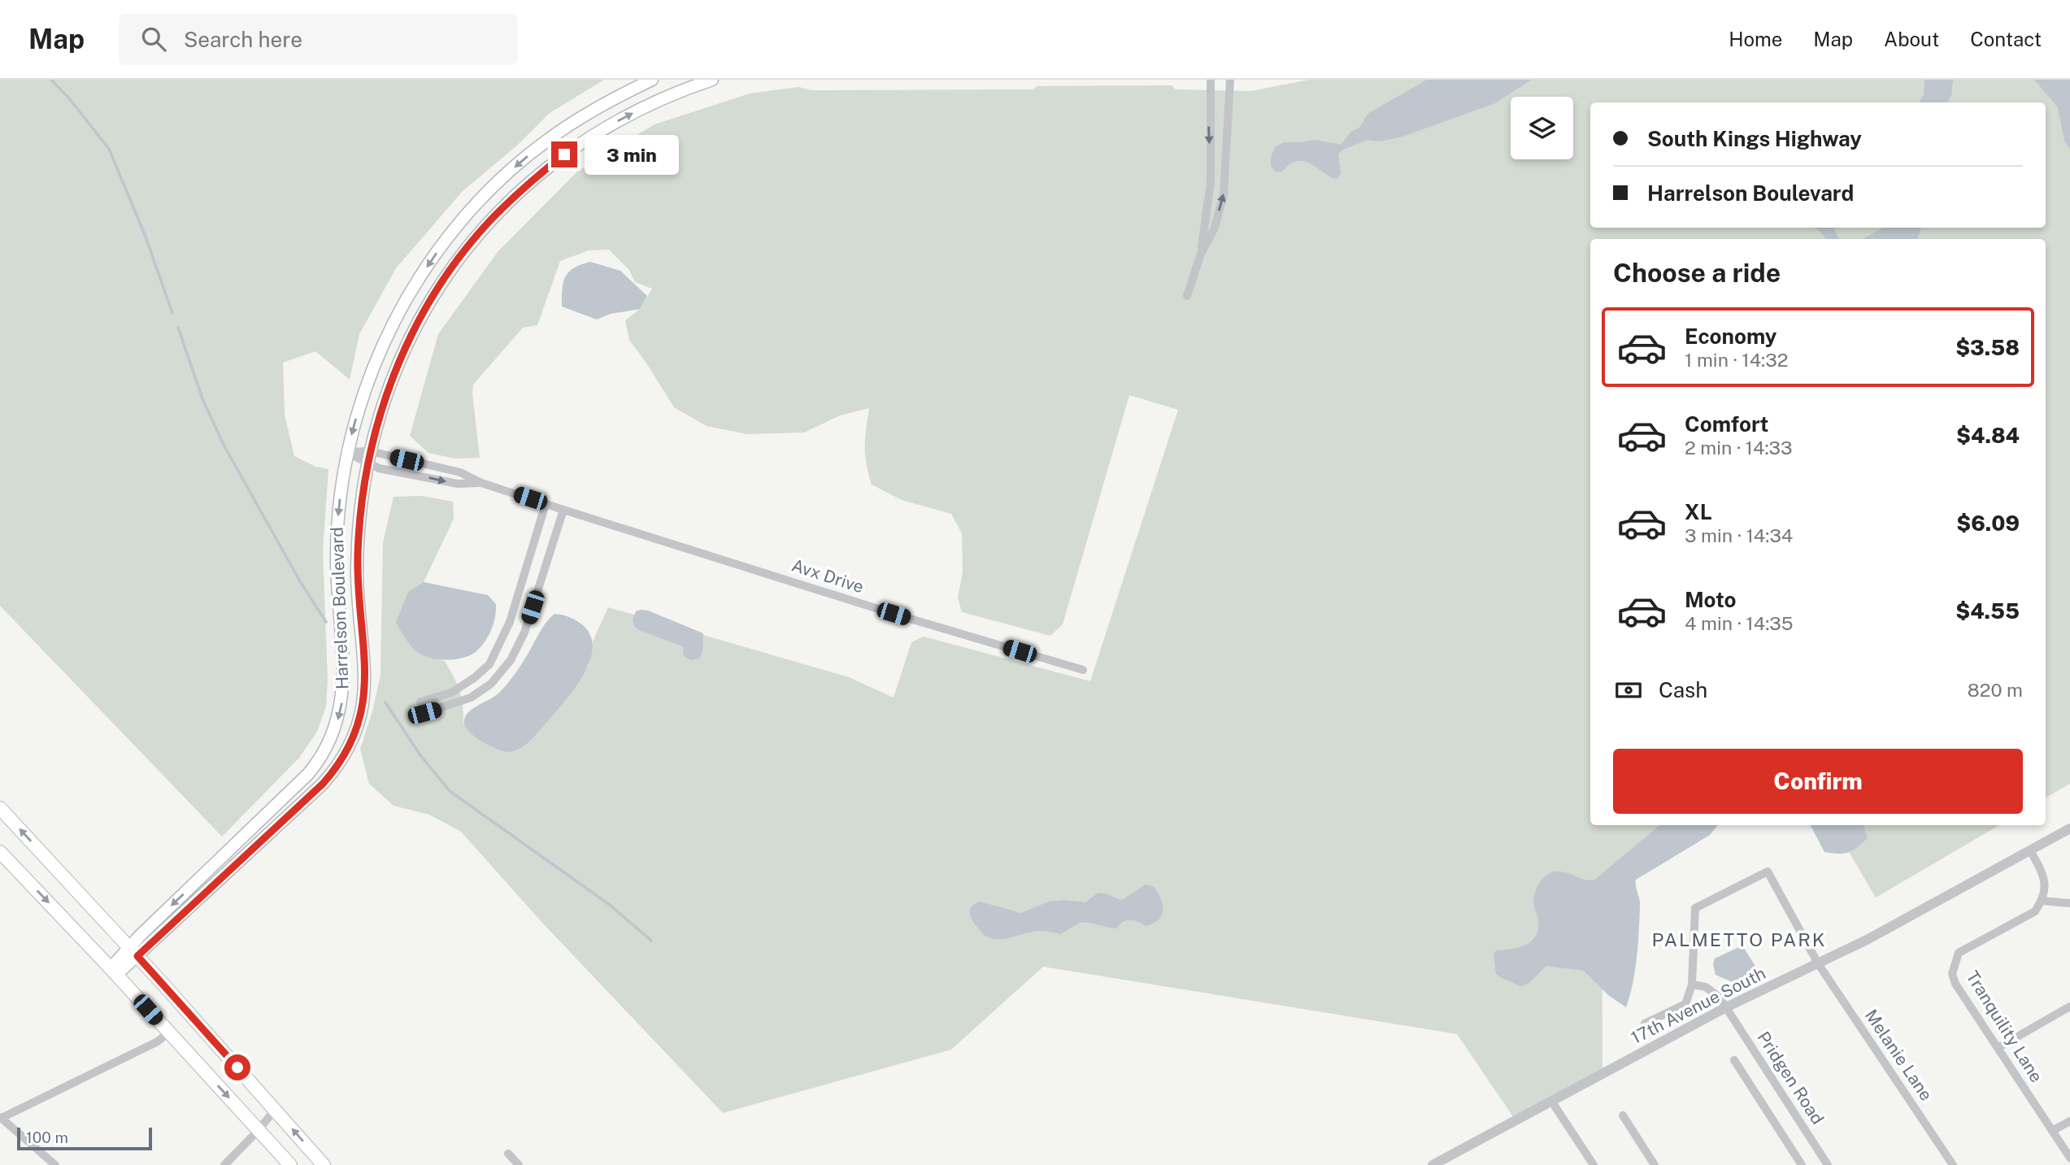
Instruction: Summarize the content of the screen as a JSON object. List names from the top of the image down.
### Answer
{
  "streets": {
    "main road": ["Harrelson Boulevard"],
    "street": [
      "Avx Drive",
      "17th Avenue South",
      "Tranquility Lane",
      "Melanie Lane",
      "Pridgen Road"
    ]
  },
  "crossings": [
    ["Avx Drive", "Harrelson Boulevard"],
    ["17th Avenue South", "Melanie Lane"],
    ["17th Avenue South", "Pridgen Road"],
    ["Melanie Lane", "Pridgen Road"]
  ],
  "districts": ["PALMETTO PARK"],
  "scale_bar": "100 m",
  "page": {
    "header": "Map",
    "search": "Search here",
    "nav": [
      "Home",
      "Map",
      "About",
      "Contact"
    ],
    "banner": ["South Kings Highway", "Harrelson Boulevard"],
    "bubble": "3 min",
    "heading": "Choose a ride",
    "list": [
      {
        "name": "Economy",
        "note": "1 min · 14:32",
        "value": "$3.58"
      },
      {
        "name": "Comfort",
        "note": "2 min · 14:33",
        "value": "$4.84"
      },
      {
        "name": "XL",
        "note": "3 min · 14:34",
        "value": "$6.09"
      },
      {
        "name": "Moto",
        "note": "4 min · 14:35",
        "value": "$4.55"
      }
    ],
    "pay": ["Cash", "820 m"],
    "buttons": "Confirm",
    "scale": "100 m"
  }
}
